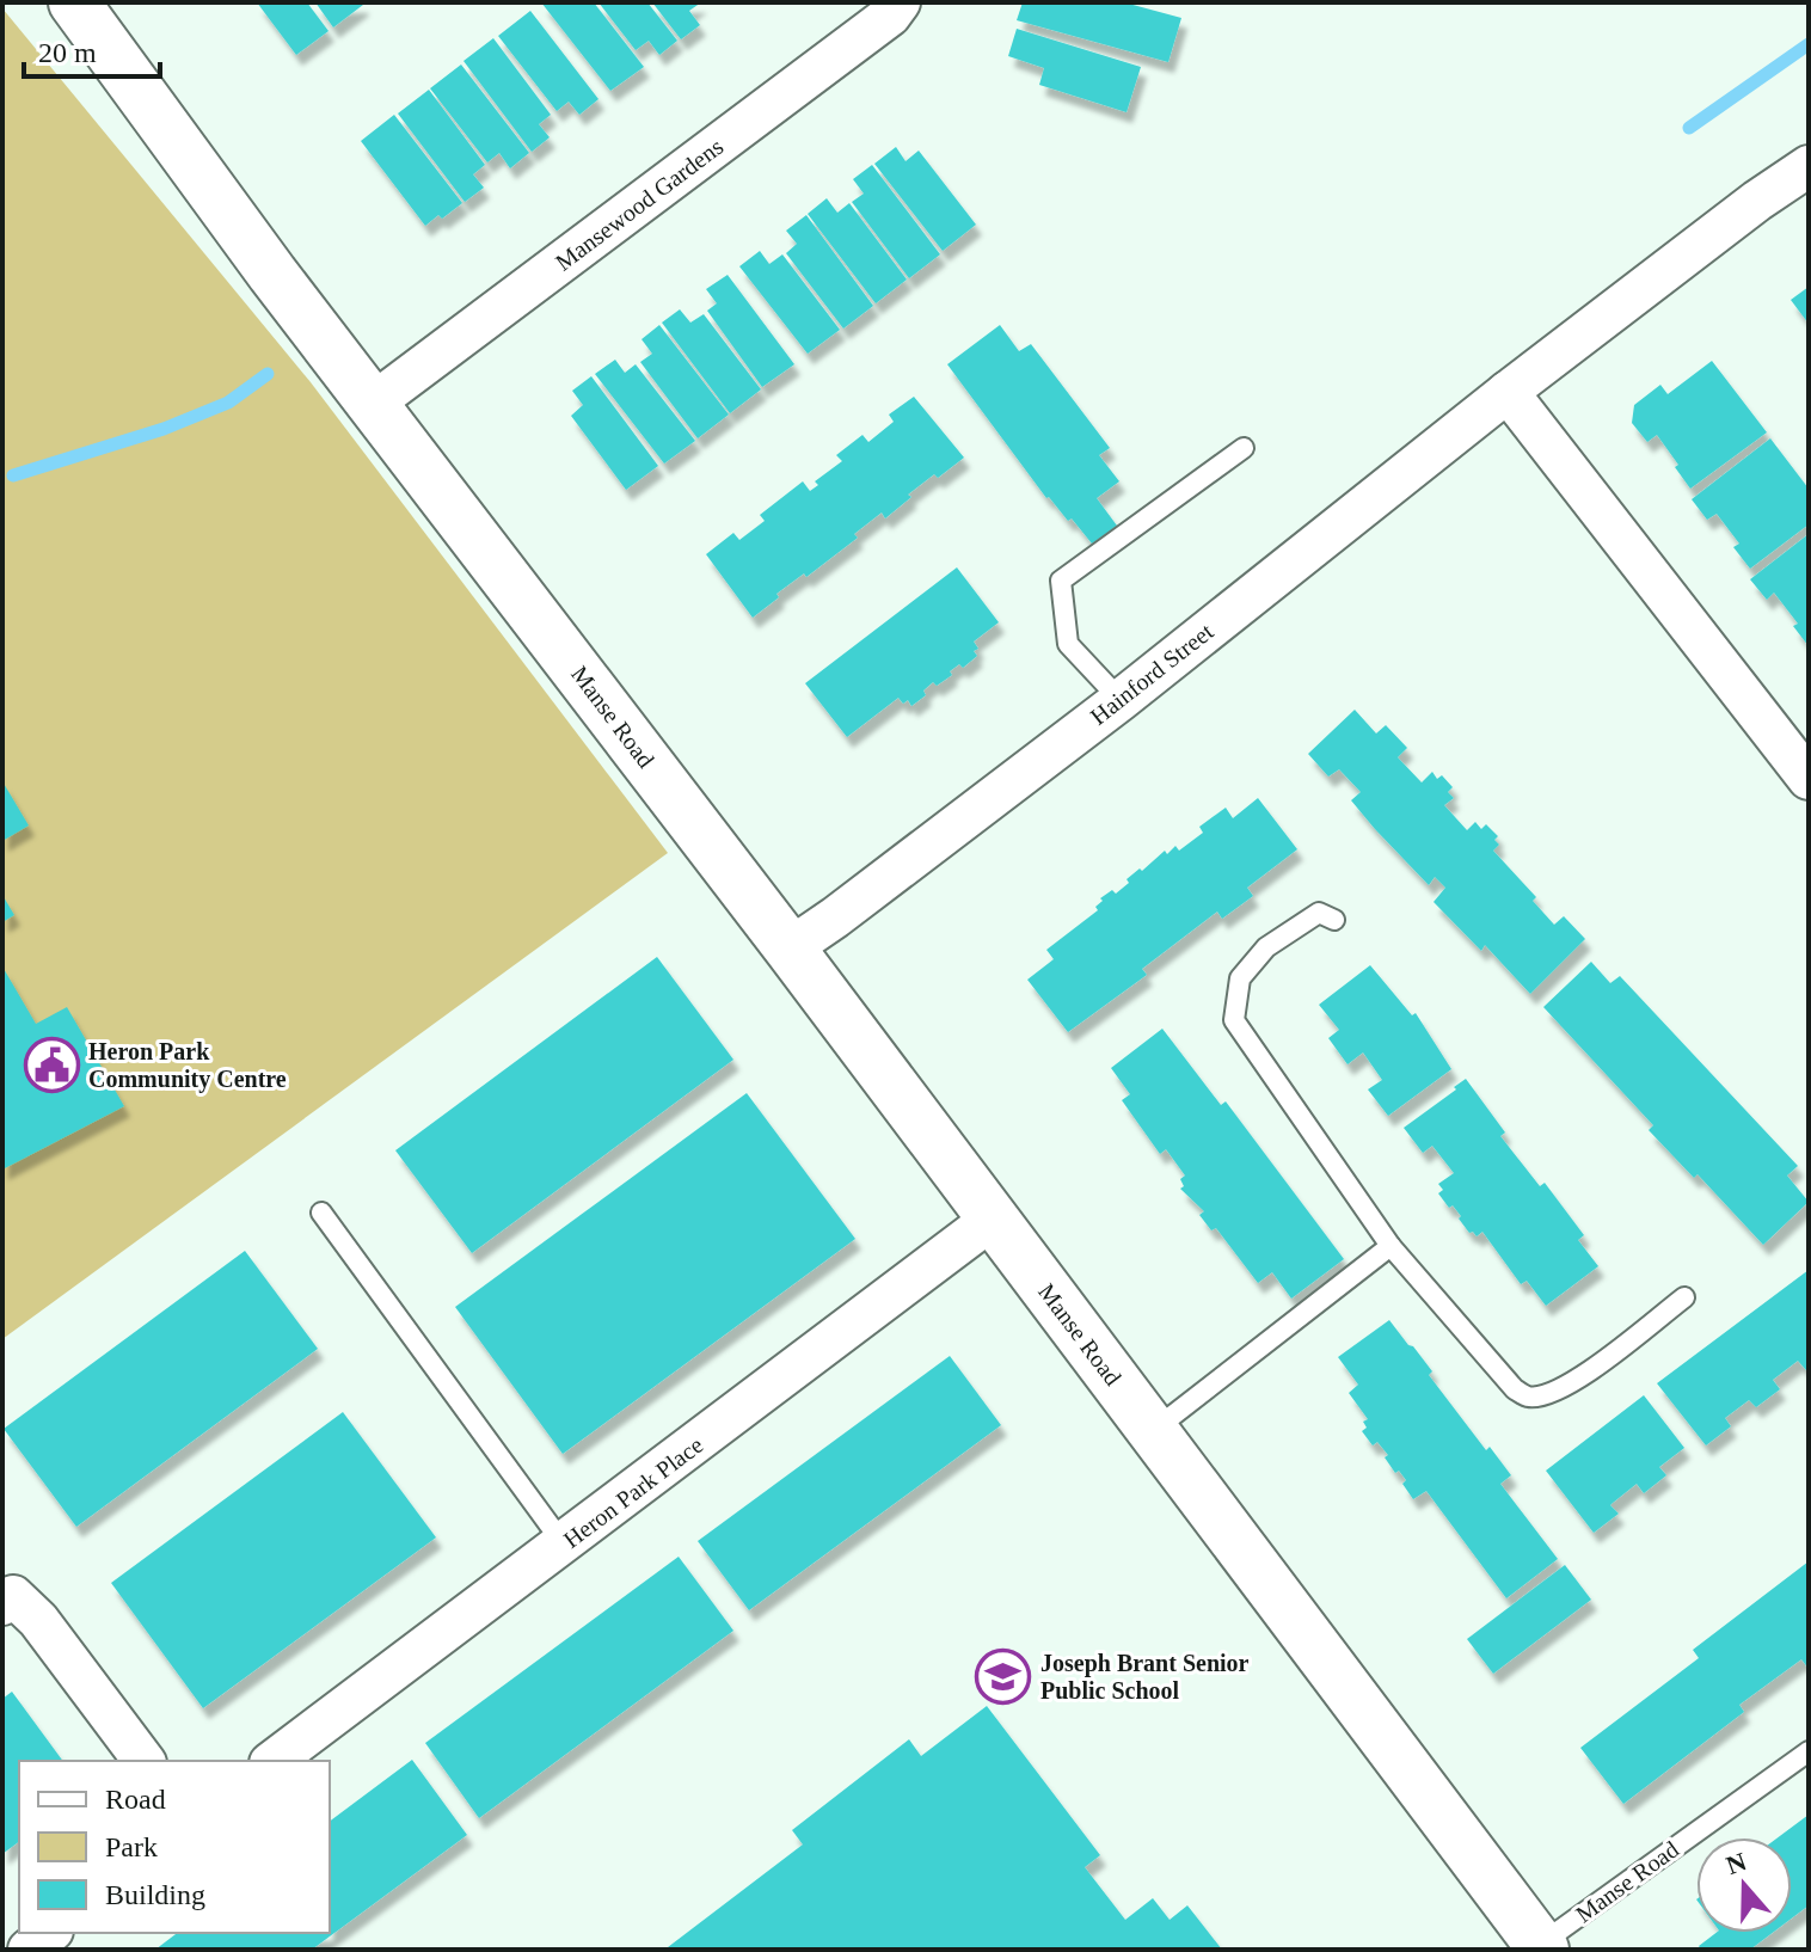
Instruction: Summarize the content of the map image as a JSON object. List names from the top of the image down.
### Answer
{
  "streets": {
    "street": [
      "Mansewood Gardens",
      "Hainford Street",
      "Manse Road",
      "Heron Park Place"
    ]
  },
  "crossings": [
    ["Mansewood Gardens", "Manse Road"],
    ["Hainford Street", "Manse Road"],
    ["Manse Road", "Heron Park Place"]
  ],
  "places": {
    "public building": ["Heron Park Community Centre"],
    "school or university": ["Joseph Brant Senior Public School"]
  },
  "legend": ["Road", "Park", "Building"],
  "scale_bar": "20 m",
  "north": "top"
}
